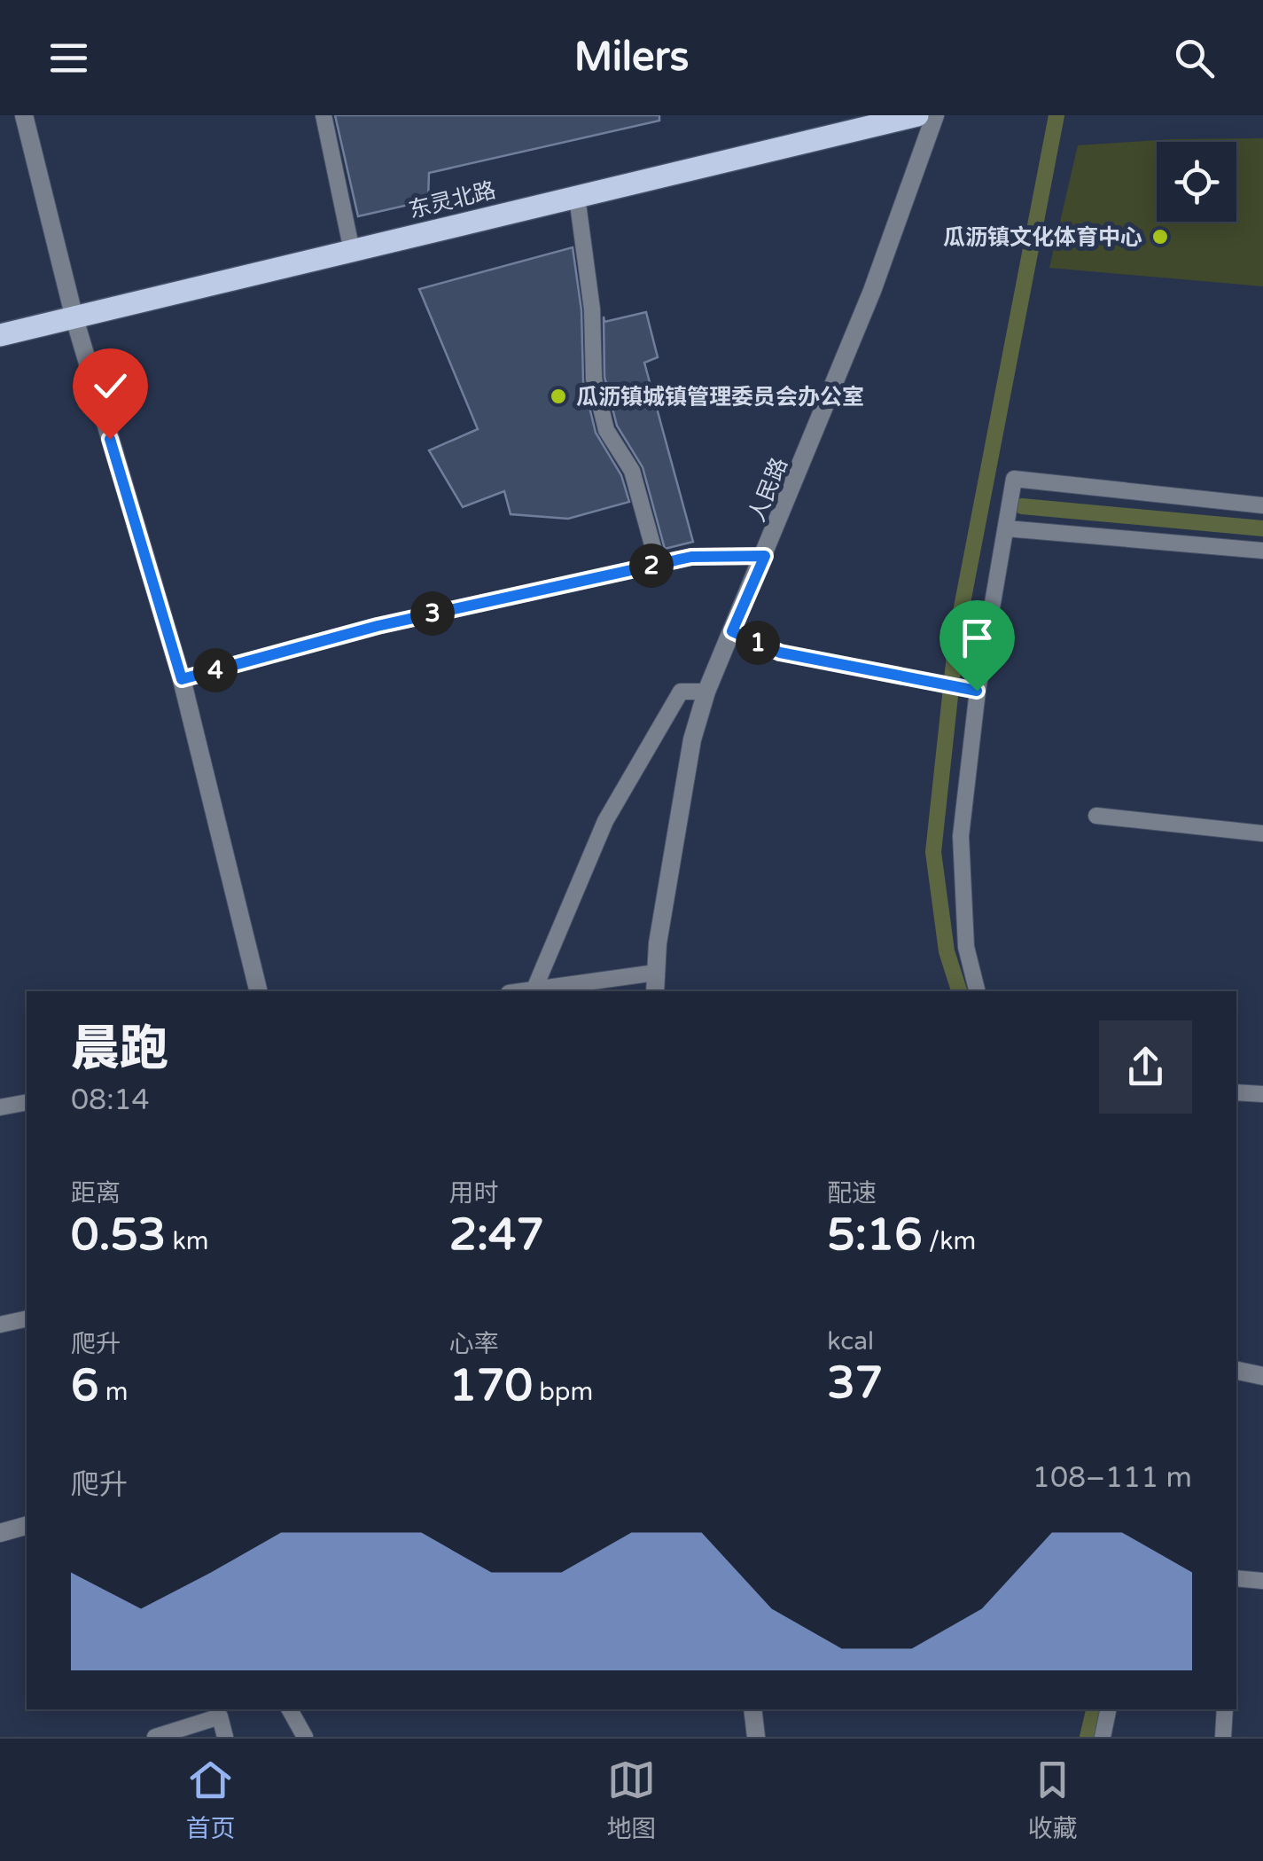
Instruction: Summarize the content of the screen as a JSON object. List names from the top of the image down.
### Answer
{
  "streets": {
    "main road": ["东灵北路"],
    "street": ["人民路"]
  },
  "places": ["瓜沥镇文化体育中心", "瓜沥镇城镇管理委员会办公室"],
  "page": {
    "header": "Milers",
    "pins": [
      "2",
      "3",
      "1",
      "4"
    ],
    "heading": ["晨跑", "08:14"],
    "stats": [
      ["距离", "0.53 km"],
      ["用时", "2:47"],
      ["配速", "5:16 /km"],
      ["爬升", "6 m"],
      ["心率", "170 bpm"],
      ["kcal", "37"]
    ],
    "chart": ["爬升", "108–111 m"],
    "tabs": ["首页", "地图", "收藏"]
  }
}
